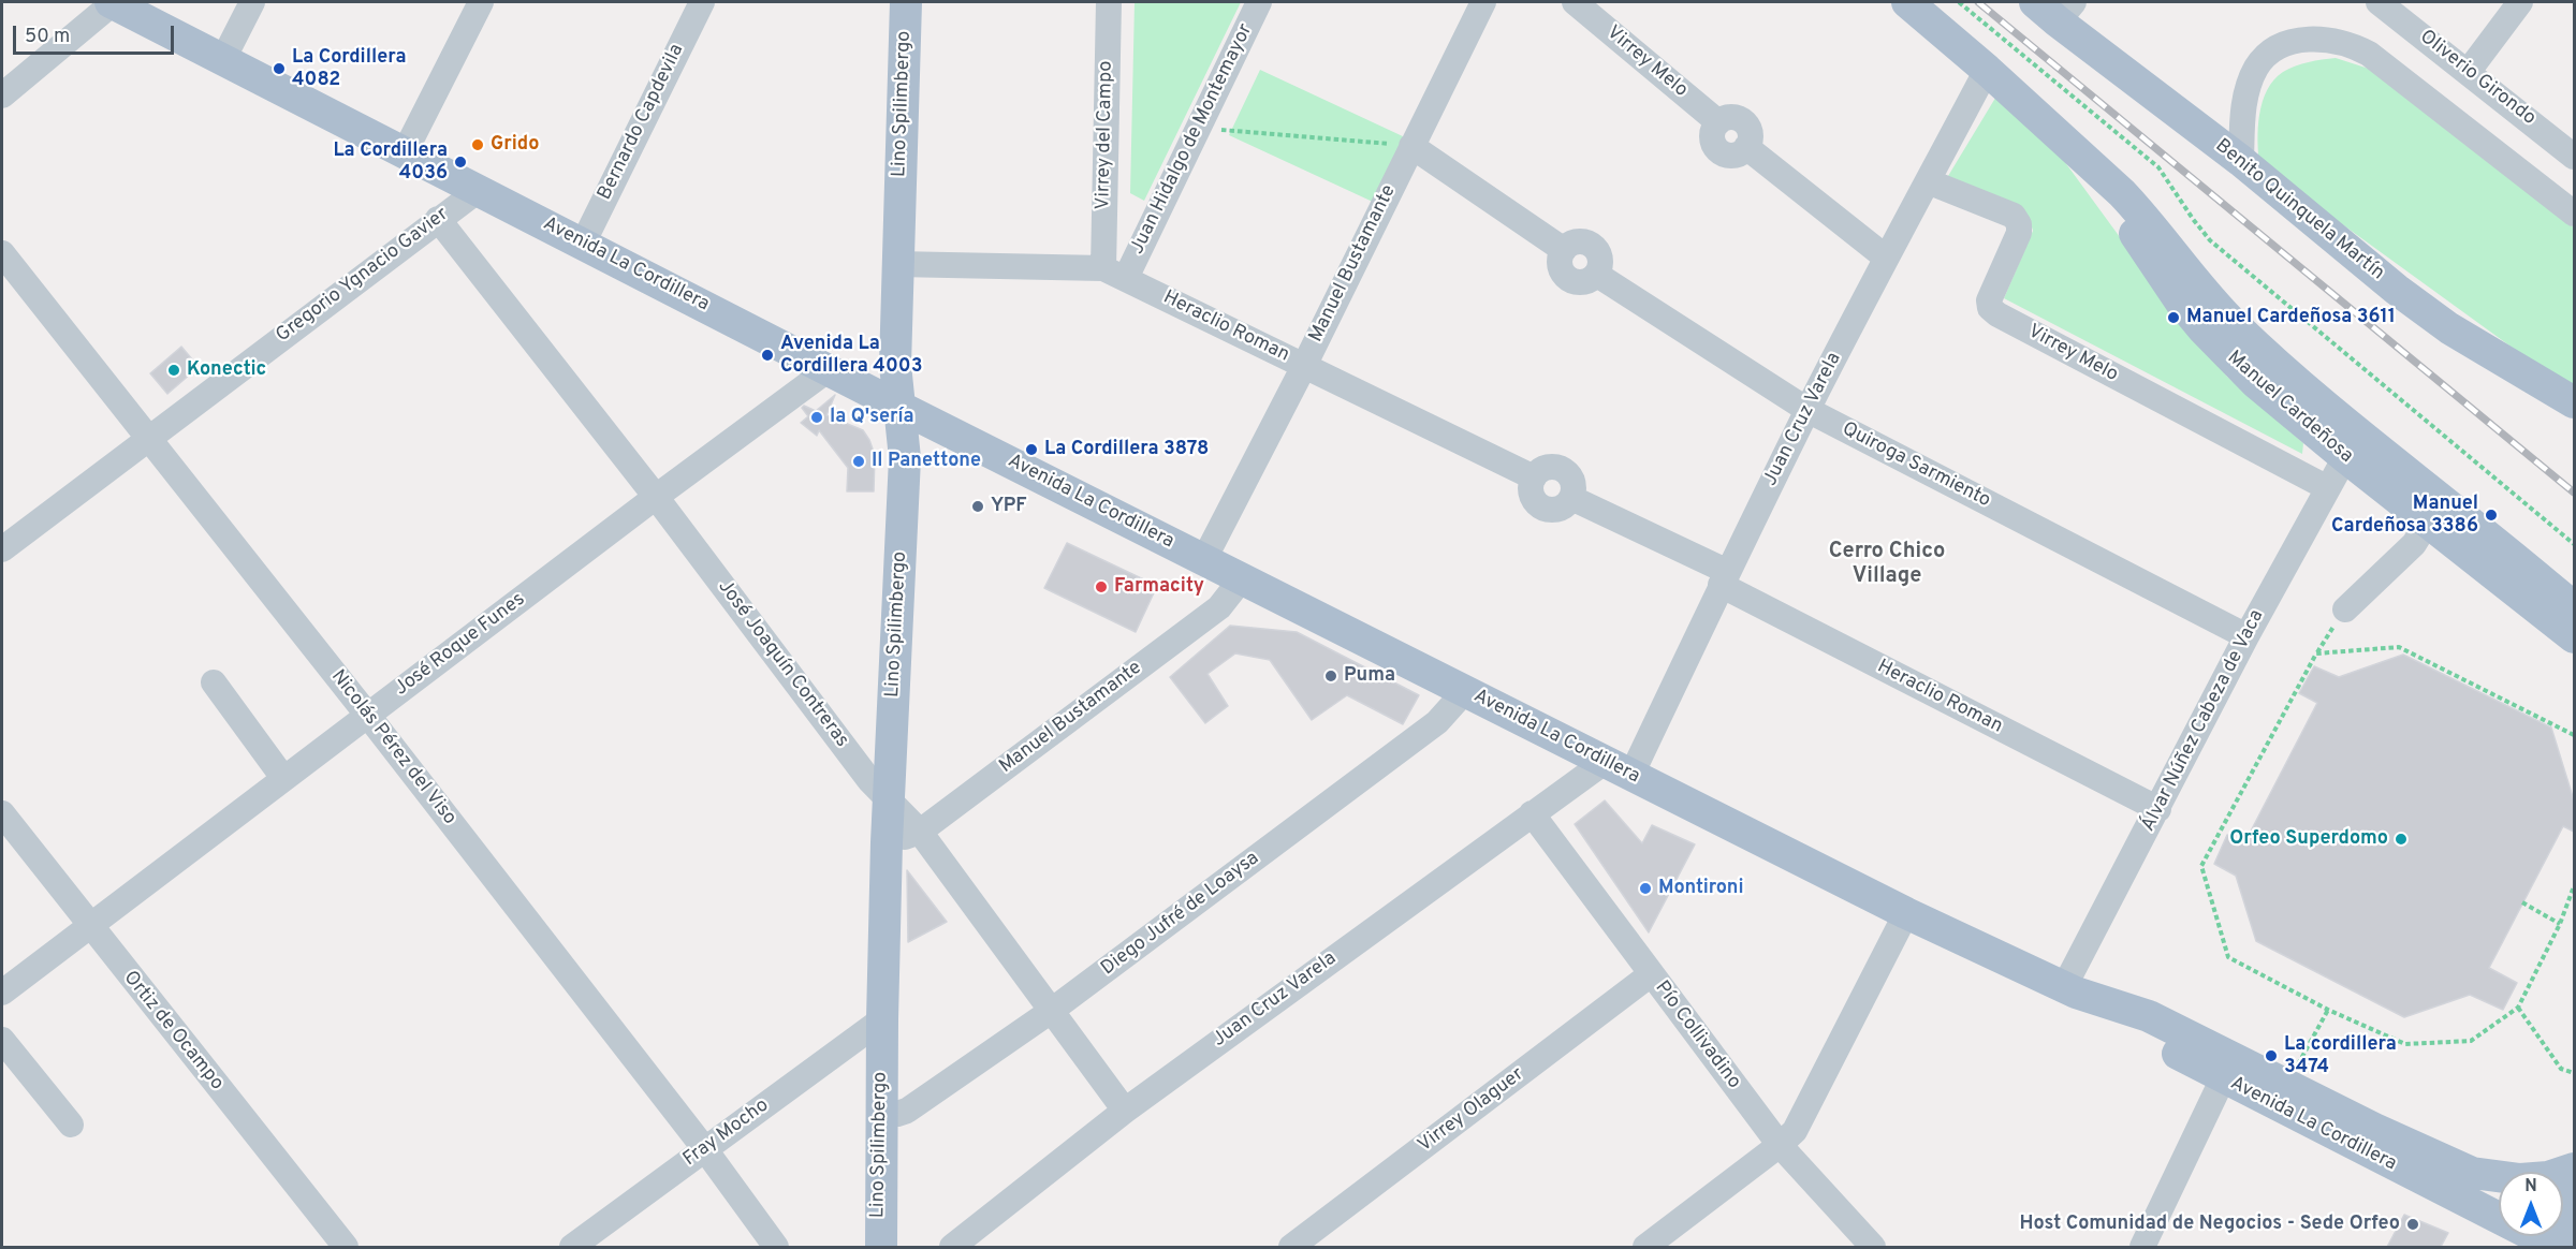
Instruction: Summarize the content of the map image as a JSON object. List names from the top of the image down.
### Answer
{
  "streets": {
    "main road": [
      "Lino Spilimbergo",
      "Benito Quinquela Martín",
      "Avenida La Cordillera",
      "Manuel Cardeñosa"
    ],
    "street": [
      "Virrey Melo",
      "Oliverio Girondo",
      "Bernardo Capdevila",
      "Virrey del Campo",
      "Juan Hidalgo de Montemayor",
      "Manuel Bustamante",
      "Gregorio Ygnacio Gavier",
      "Heraclio Roman",
      "Juan Cruz Varela",
      "Quiroga Sarmiento",
      "José Roque Funes",
      "José Joaquín Contreras",
      "Álvar Núñez Cabeza de Vaca",
      "Nicolás Pérez del Viso",
      "Diego Jufré de Loaysa",
      "Ortiz de Ocampo",
      "Pío Collivadino",
      "Virrey Olaguer",
      "Fray Mocho"
    ]
  },
  "crossings": [
    ["Virrey Melo", "Juan Cruz Varela"],
    ["Virrey Melo", "Álvar Núñez Cabeza de Vaca"],
    ["Lino Spilimbergo", "Manuel Bustamante"],
    ["Lino Spilimbergo", "Avenida La Cordillera"],
    ["Lino Spilimbergo", "Heraclio Roman"],
    ["Lino Spilimbergo", "José Joaquín Contreras"],
    ["Lino Spilimbergo", "Diego Jufré de Loaysa"],
    ["Lino Spilimbergo", "Fray Mocho"],
    ["Bernardo Capdevila", "Avenida La Cordillera"],
    ["Virrey del Campo", "Juan Hidalgo de Montemayor"],
    ["Virrey del Campo", "Heraclio Roman"],
    ["Juan Hidalgo de Montemayor", "Heraclio Roman"],
    ["Manuel Bustamante", "Avenida La Cordillera"],
    ["Manuel Bustamante", "Heraclio Roman"],
    ["Manuel Bustamante", "Quiroga Sarmiento"],
    ["Manuel Bustamante", "José Joaquín Contreras"],
    ["Avenida La Cordillera", "Gregorio Ygnacio Gavier"],
    ["Avenida La Cordillera", "Juan Cruz Varela"],
    ["Avenida La Cordillera", "José Roque Funes"],
    ["Avenida La Cordillera", "Álvar Núñez Cabeza de Vaca"],
    ["Avenida La Cordillera", "Diego Jufré de Loaysa"],
    ["Gregorio Ygnacio Gavier", "José Joaquín Contreras"],
    ["Gregorio Ygnacio Gavier", "Nicolás Pérez del Viso"],
    ["Heraclio Roman", "Juan Cruz Varela"],
    ["Heraclio Roman", "Álvar Núñez Cabeza de Vaca"],
    ["Manuel Cardeñosa", "Juan Cruz Varela"],
    ["Manuel Cardeñosa", "Álvar Núñez Cabeza de Vaca"],
    ["Juan Cruz Varela", "Quiroga Sarmiento"],
    ["Juan Cruz Varela", "José Joaquín Contreras"],
    ["Juan Cruz Varela", "Pío Collivadino"],
    ["Quiroga Sarmiento", "Álvar Núñez Cabeza de Vaca"],
    ["José Roque Funes", "José Joaquín Contreras"],
    ["José Roque Funes", "Nicolás Pérez del Viso"],
    ["José Roque Funes", "Ortiz de Ocampo"],
    ["José Joaquín Contreras", "Diego Jufré de Loaysa"],
    ["Nicolás Pérez del Viso", "Fray Mocho"],
    ["Pío Collivadino", "Virrey Olaguer"]
  ],
  "districts": ["Cerro Chico Village"],
  "places": [
    "La Cordillera 4082",
    "Grido",
    "La Cordillera 4036",
    "Manuel Cardeñosa 3611",
    "Avenida La Cordillera 4003",
    "Konectic",
    "la Q'sería",
    "La Cordillera 3878",
    "Il Panettone",
    "YPF",
    "Manuel Cardeñosa 3386",
    "Farmacity",
    "Puma",
    "Orfeo Superdomo",
    "Montironi",
    "La cordillera 3474",
    "Host Comunidad de Negocios - Sede Orfeo"
  ],
  "scale_bar": "50 m",
  "north": "top"
}
